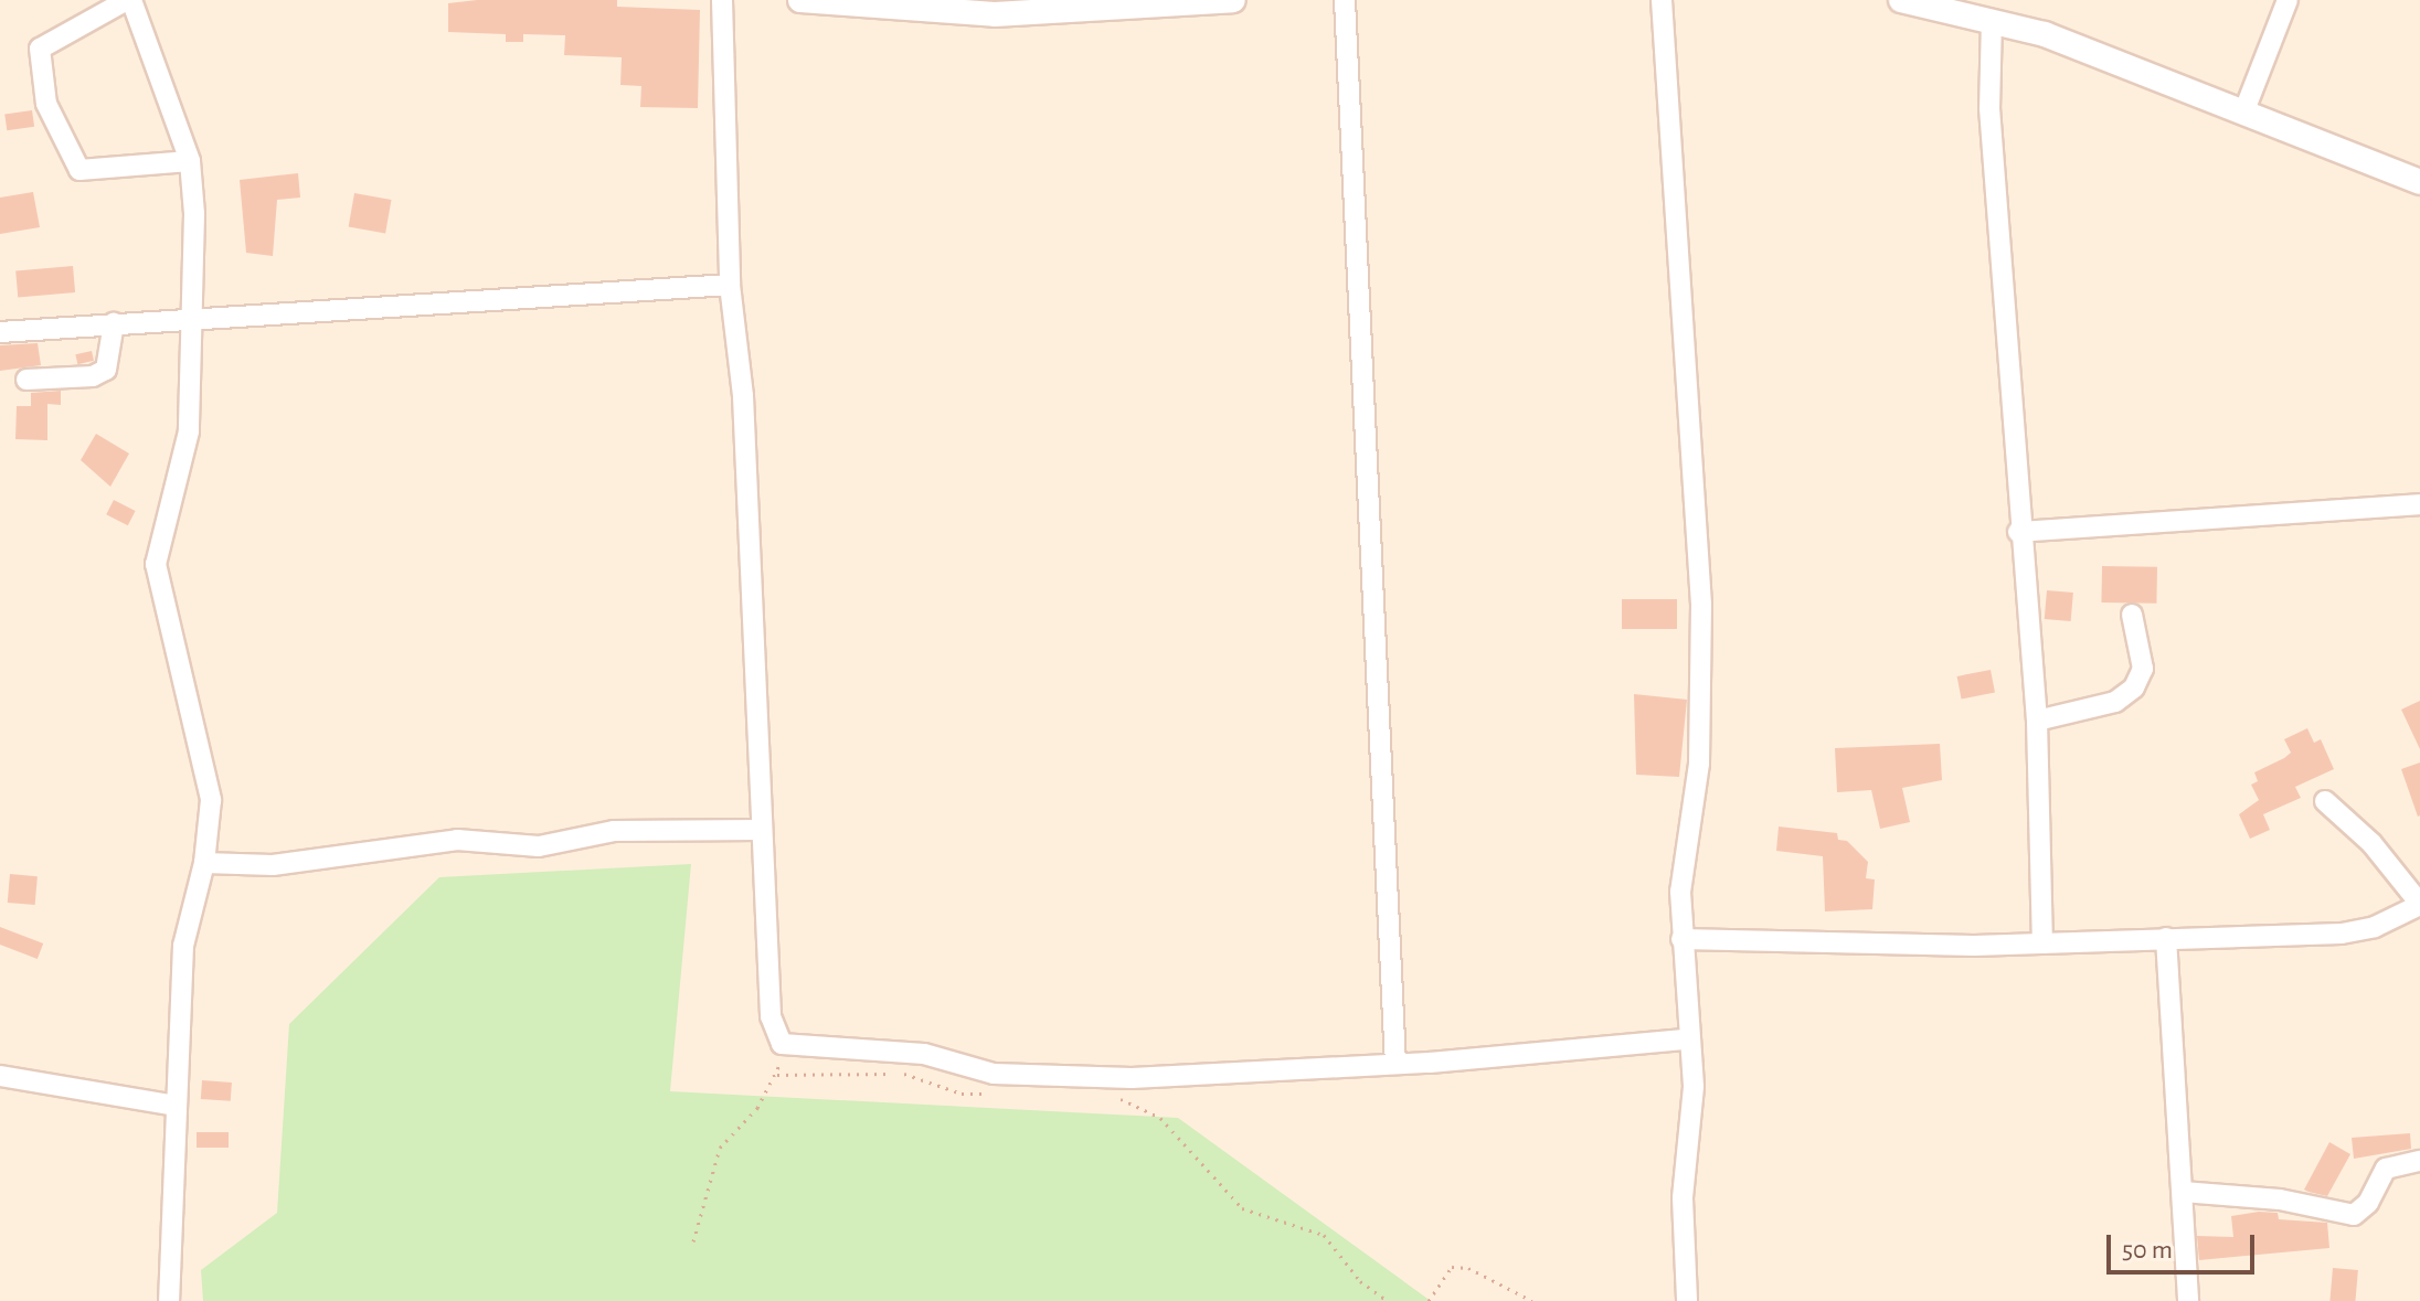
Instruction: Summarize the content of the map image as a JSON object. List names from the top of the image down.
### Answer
{
  "scale_bar": "50 m"
}
